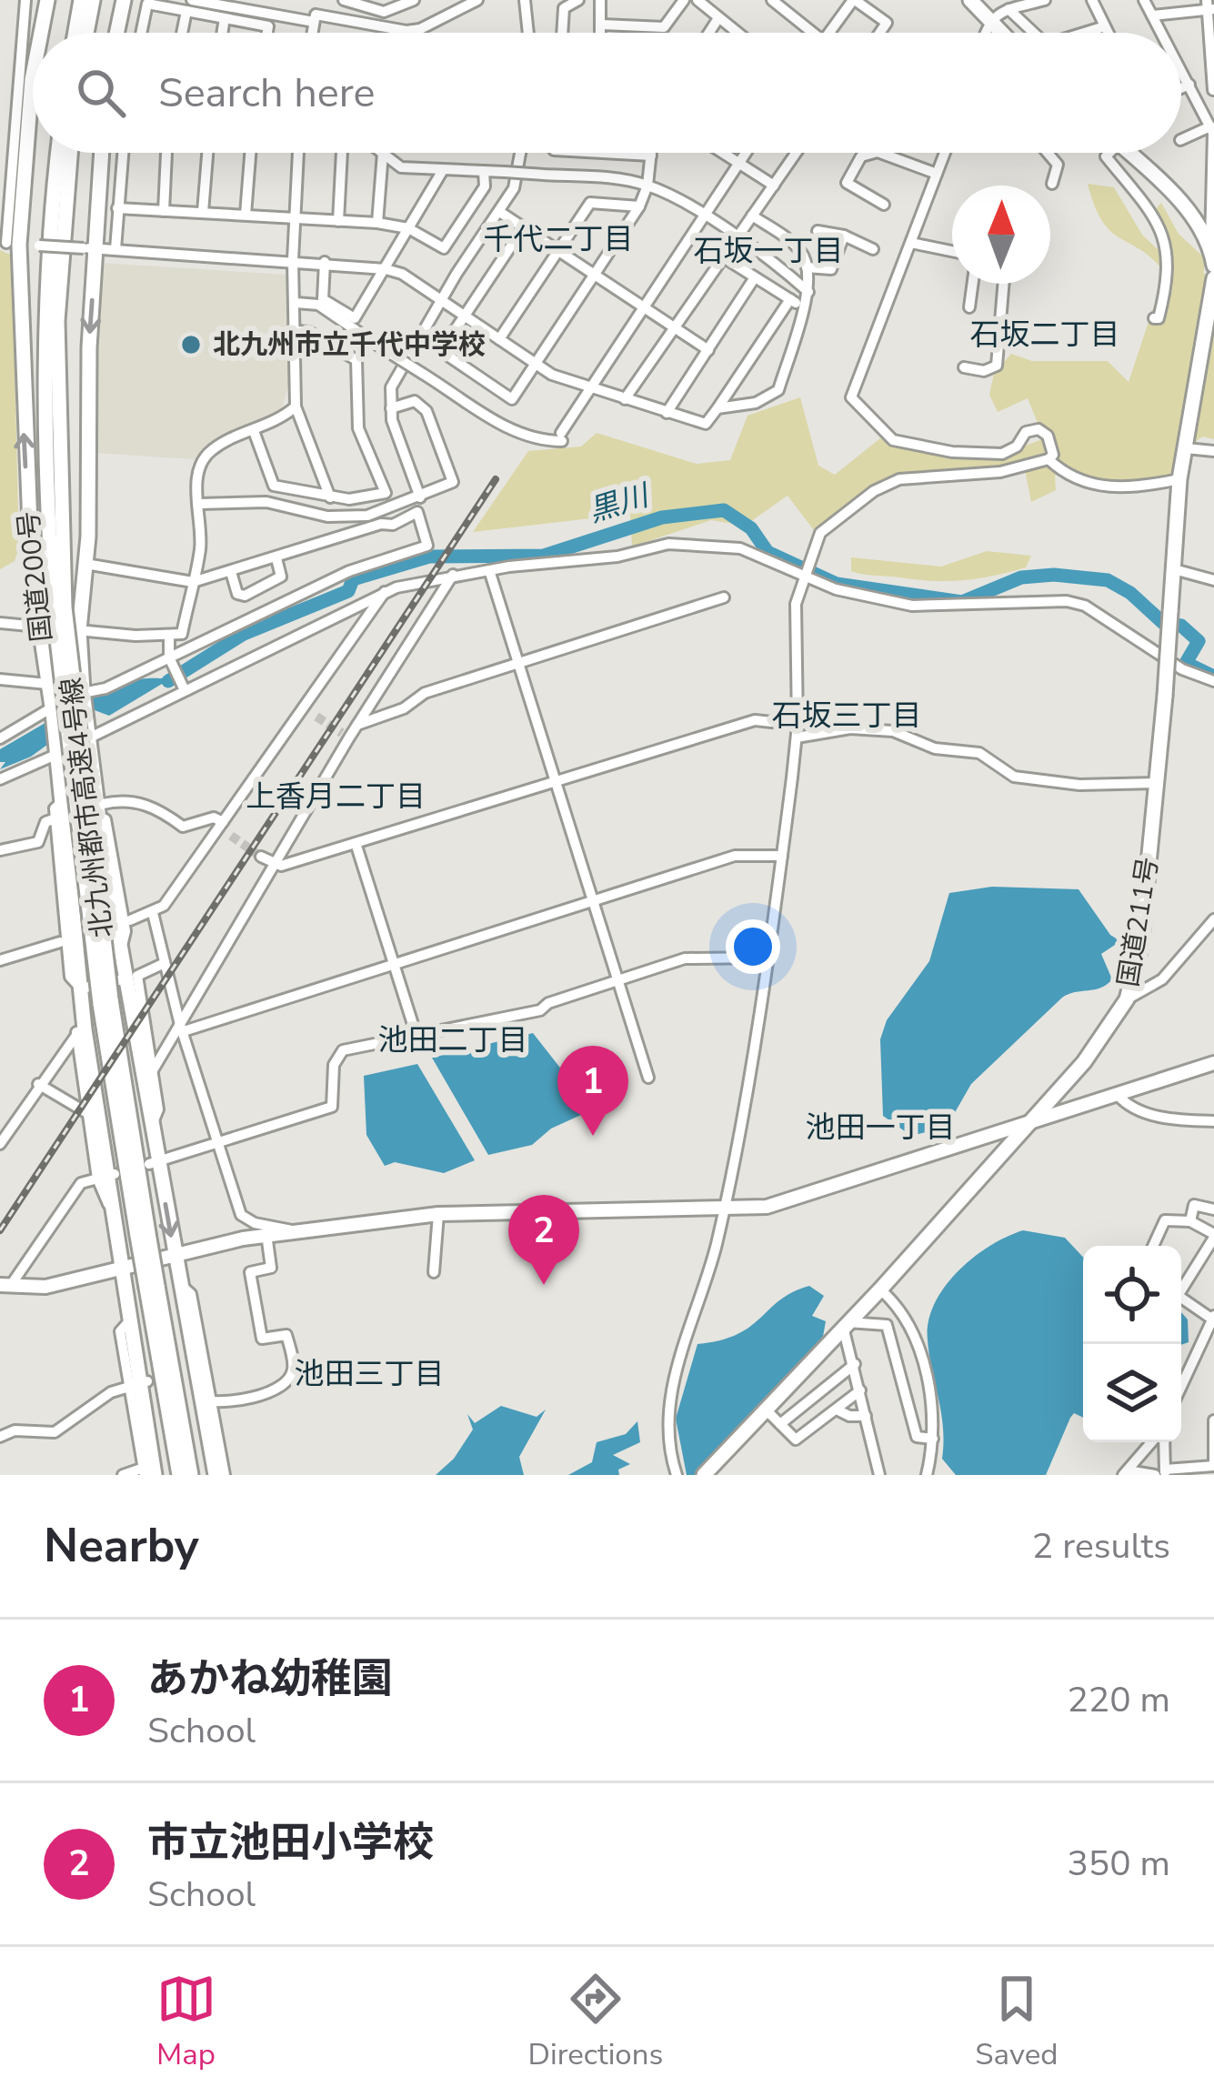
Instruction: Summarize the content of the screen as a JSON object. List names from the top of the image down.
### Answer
{
  "streets": {
    "highway": ["国道200号", "北九州都市高速4号線", "国道211号"]
  },
  "districts": [
    "千代二丁目",
    "石坂一丁目",
    "石坂二丁目",
    "石坂三丁目",
    "上香月二丁目",
    "池田二丁目",
    "池田一丁目",
    "池田三丁目"
  ],
  "water": ["黒川"],
  "places": ["北九州市立千代中学校"],
  "north": "top",
  "page": {
    "search": "Search here",
    "pins": ["1", "2"],
    "heading": ["Nearby", "2 results"],
    "list": [
      {
        "mark": "1",
        "name": "あかね幼稚園",
        "note": "School",
        "value": "220 m"
      },
      {
        "mark": "2",
        "name": "市立池田小学校",
        "note": "School",
        "value": "350 m"
      }
    ],
    "nav": ["Map", "Directions", "Saved"]
  }
}
